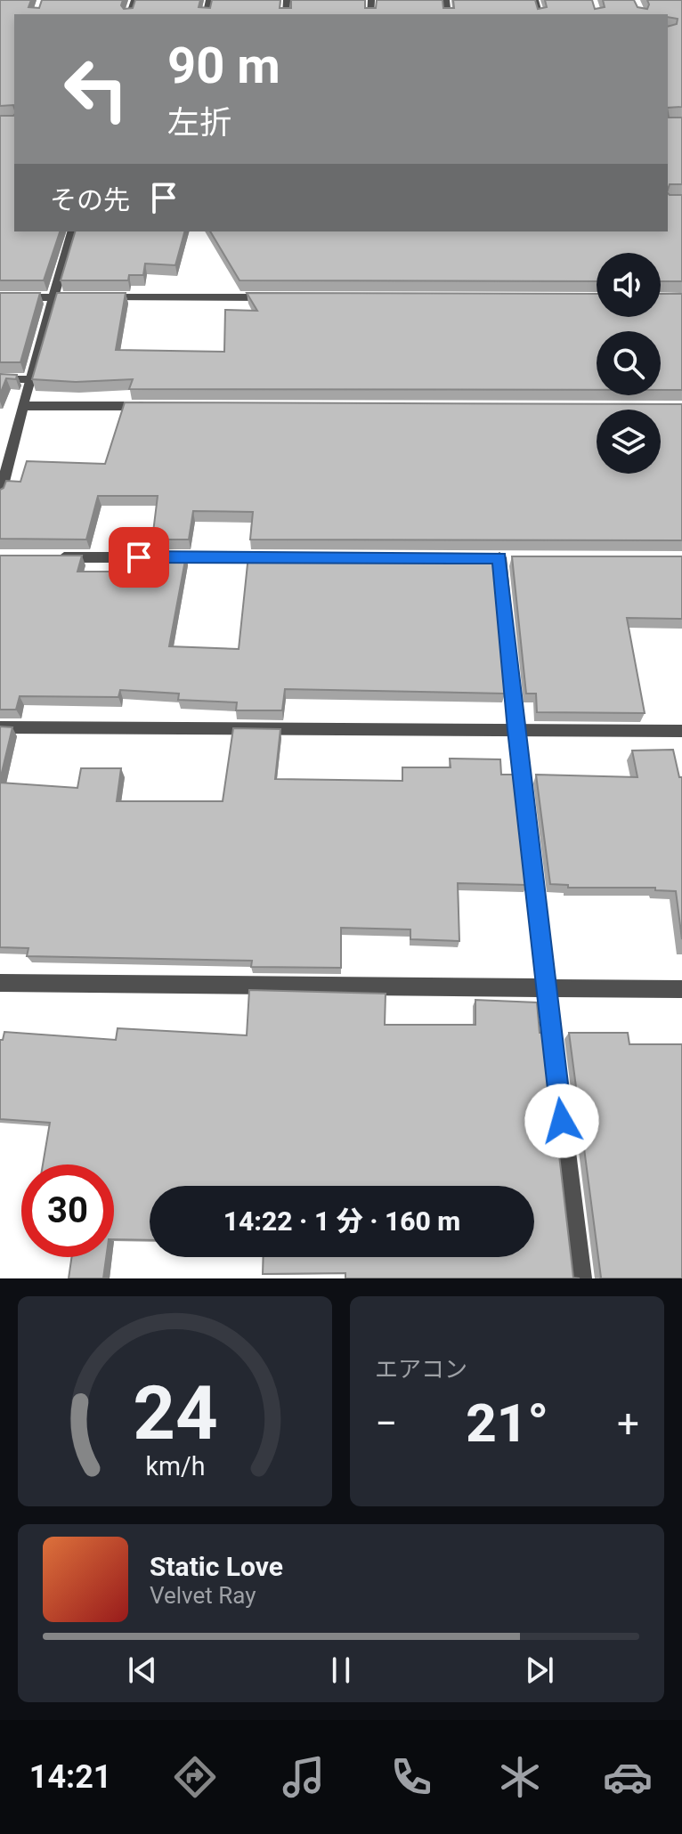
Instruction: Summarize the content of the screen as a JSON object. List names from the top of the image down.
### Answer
{
  "page": {
    "turn": ["90 m", "左折"],
    "then": "その先",
    "limit": "30",
    "trip": "14:22 · 1 分 · 160 m",
    "tile": "エアコン",
    "heat": ["−", "21°", "+"],
    "song": ["Static Love", "Velvet Ray"],
    "tabs": "14:21",
    "gauge": ["24", "km/h"]
  }
}
